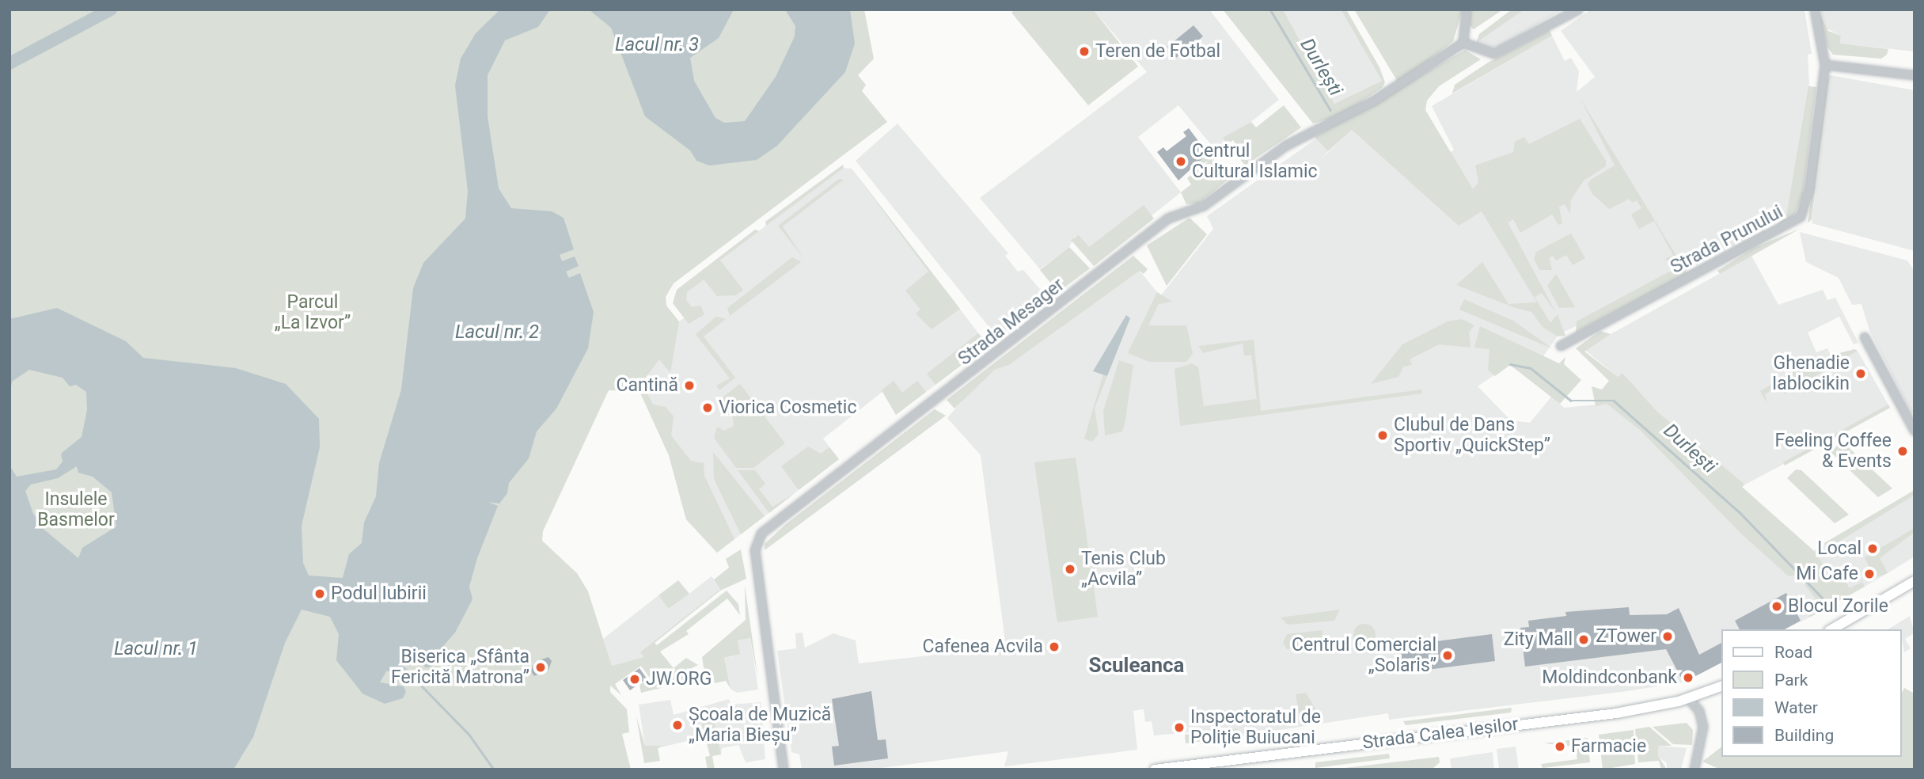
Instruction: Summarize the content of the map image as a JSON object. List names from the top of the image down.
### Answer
{
  "streets": {
    "main road": ["Strada Calea Ieșilor"],
    "street": ["Strada Prunului", "Strada Mesager"]
  },
  "districts": ["Sculeanca"],
  "water": [
    "Lacul nr. 3",
    "Durlești",
    "Lacul nr. 2",
    "Lacul nr. 1"
  ],
  "parks": ["Parcul „La Izvor”", "Insulele Basmelor"],
  "places": [
    "Teren de Fotbal",
    "Centrul Cultural Islamic",
    "Ghenadie Iablocikin",
    "Cantină",
    "Viorica Cosmetic",
    "Clubul de Dans Sportiv „QuickStep”",
    "Feeling Coffee & Events",
    "Local",
    "Tenis Club „Acvila”",
    "Mi Cafe",
    "Podul Iubirii",
    "Blocul Zorile",
    "ZTower",
    "Zity Mall",
    "Cafenea Acvila",
    "Centrul Comercial „Solaris”",
    "Biserica „Sfânta Fericită Matrona”",
    "Moldindconbank",
    "JW.ORG",
    "Școala de Muzică „Maria Bieșu”",
    "Inspectoratul de Poliție Buiucani",
    "Farmacie"
  ],
  "legend": [
    "Road",
    "Park",
    "Water",
    "Building"
  ]
}
